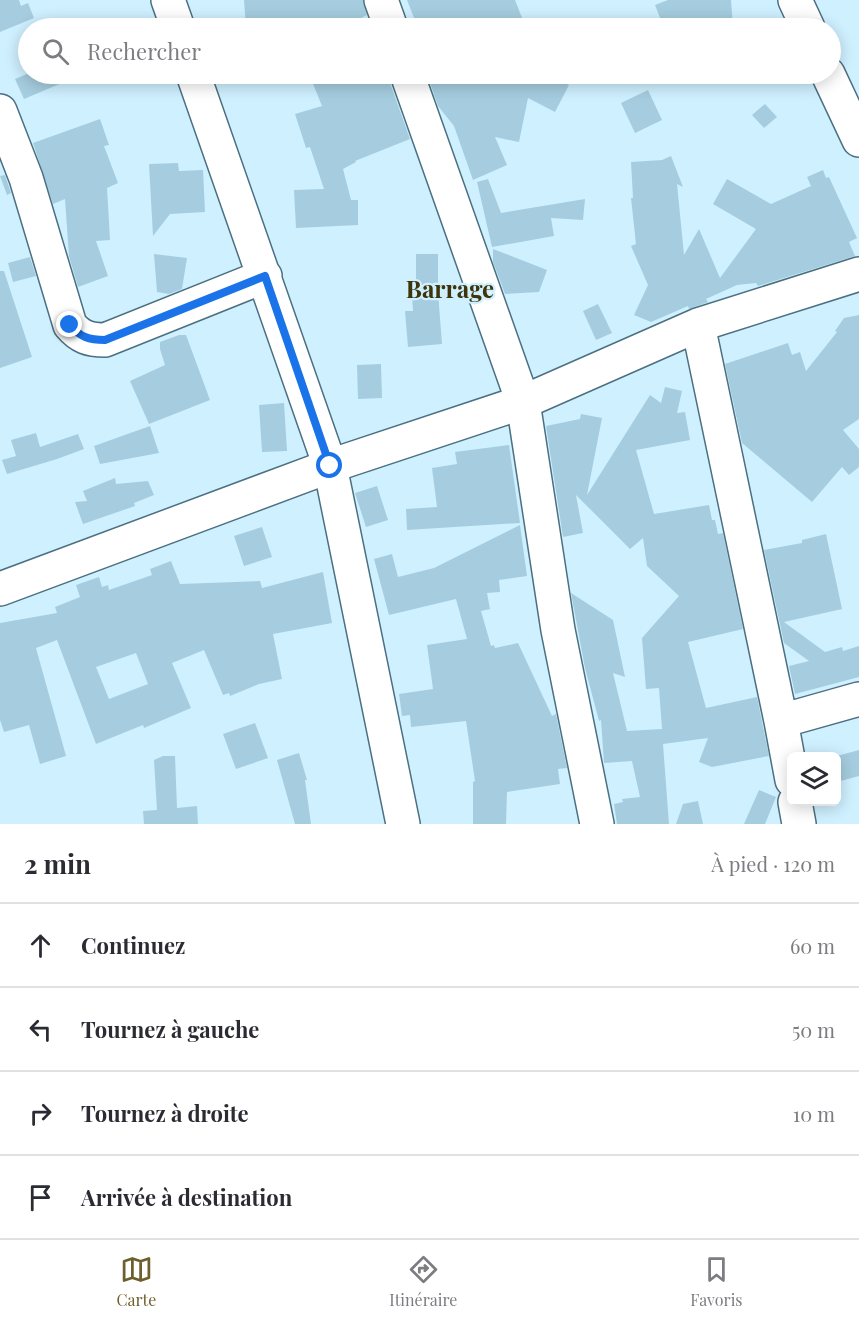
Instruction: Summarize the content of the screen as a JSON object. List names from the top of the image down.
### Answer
{
  "districts": ["Barrage"],
  "page": {
    "search": "Rechercher",
    "heading": ["2 min", "À pied · 120 m"],
    "list": [
      ["Continuez", "60 m"],
      ["Tournez à gauche", "50 m"],
      ["Tournez à droite", "10 m"],
      "Arrivée à destination"
    ],
    "nav": ["Carte", "Itinéraire", "Favoris"]
  }
}
